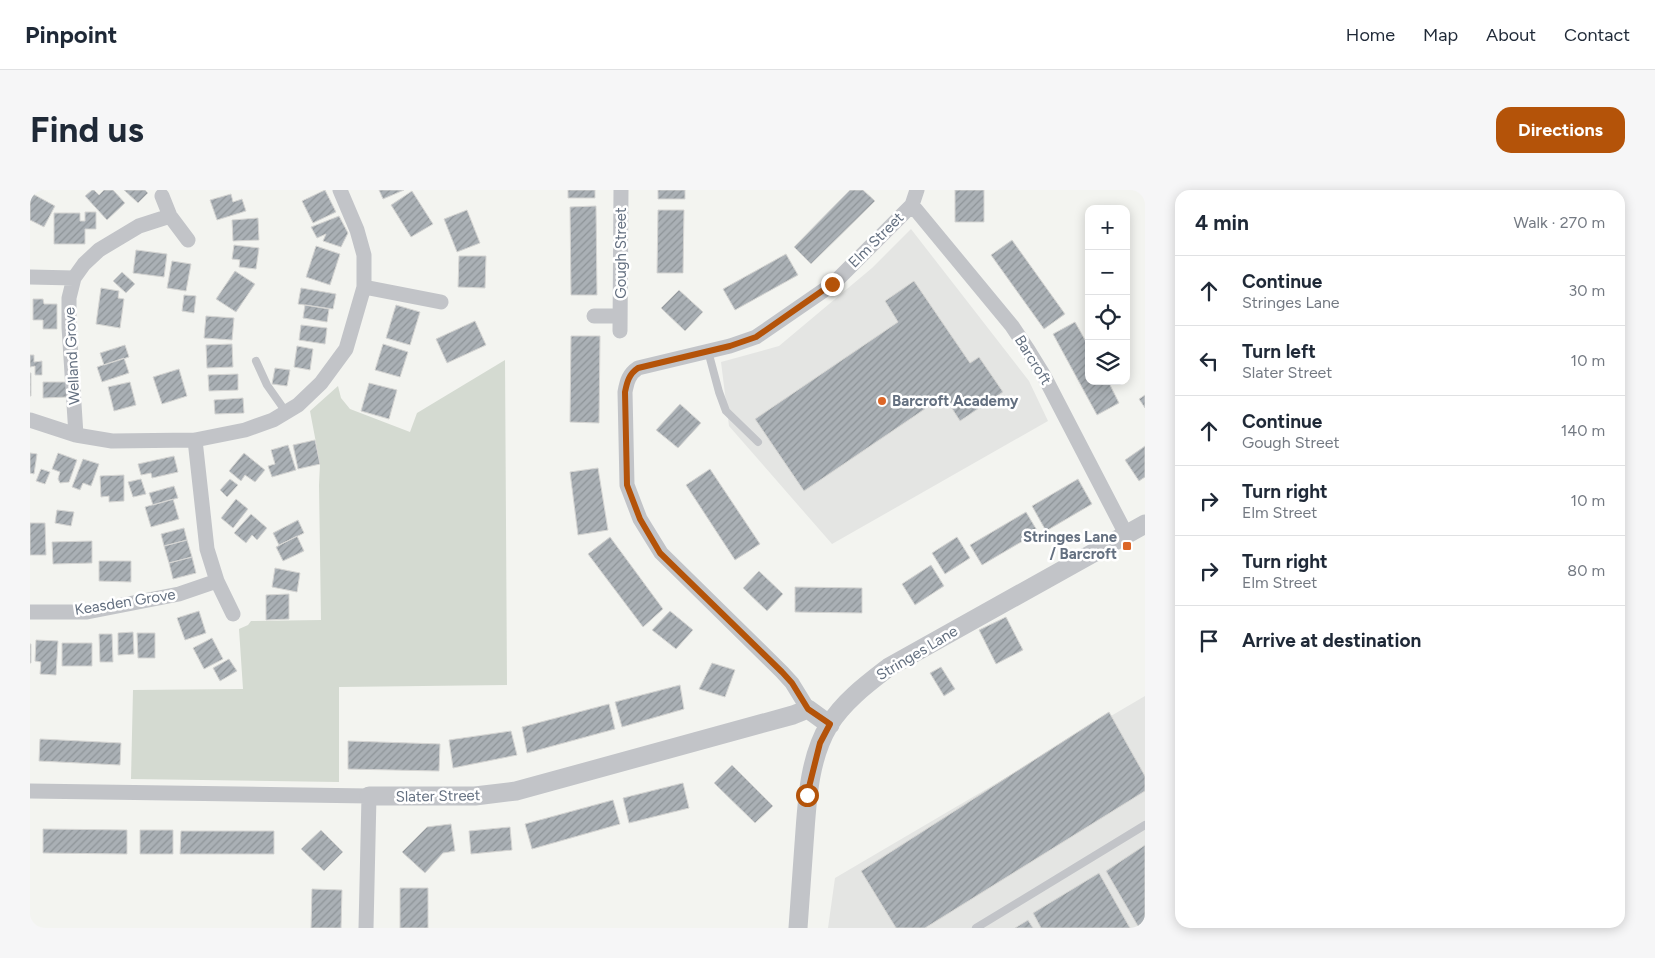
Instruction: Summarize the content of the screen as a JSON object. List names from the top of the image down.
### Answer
{
  "streets": {
    "street": [
      "Elm Street",
      "Gough Street",
      "Welland Grove",
      "Barcroft",
      "Keasden Grove",
      "Stringes Lane",
      "Slater Street"
    ]
  },
  "crossings": [
    ["Elm Street", "Barcroft"],
    ["Elm Street", "Slater Street"],
    ["Barcroft", "Stringes Lane"]
  ],
  "places": {
    "other": ["Barcroft Academy"],
    "transit": ["Stringes Lane / Barcroft"]
  },
  "page": {
    "header": "Pinpoint",
    "nav": [
      "Home",
      "Map",
      "About",
      "Contact"
    ],
    "buttons": "Directions",
    "title": "Find us",
    "heading": ["4 min", "Walk · 270 m"],
    "map_buttons": ["+", "−"],
    "list": [
      ["Continue", "Stringes Lane", "30 m"],
      ["Turn left", "Slater Street", "10 m"],
      ["Continue", "Gough Street", "140 m"],
      ["Turn right", "Elm Street", "10 m"],
      ["Turn right", "Elm Street", "80 m"],
      "Arrive at destination"
    ]
  }
}
